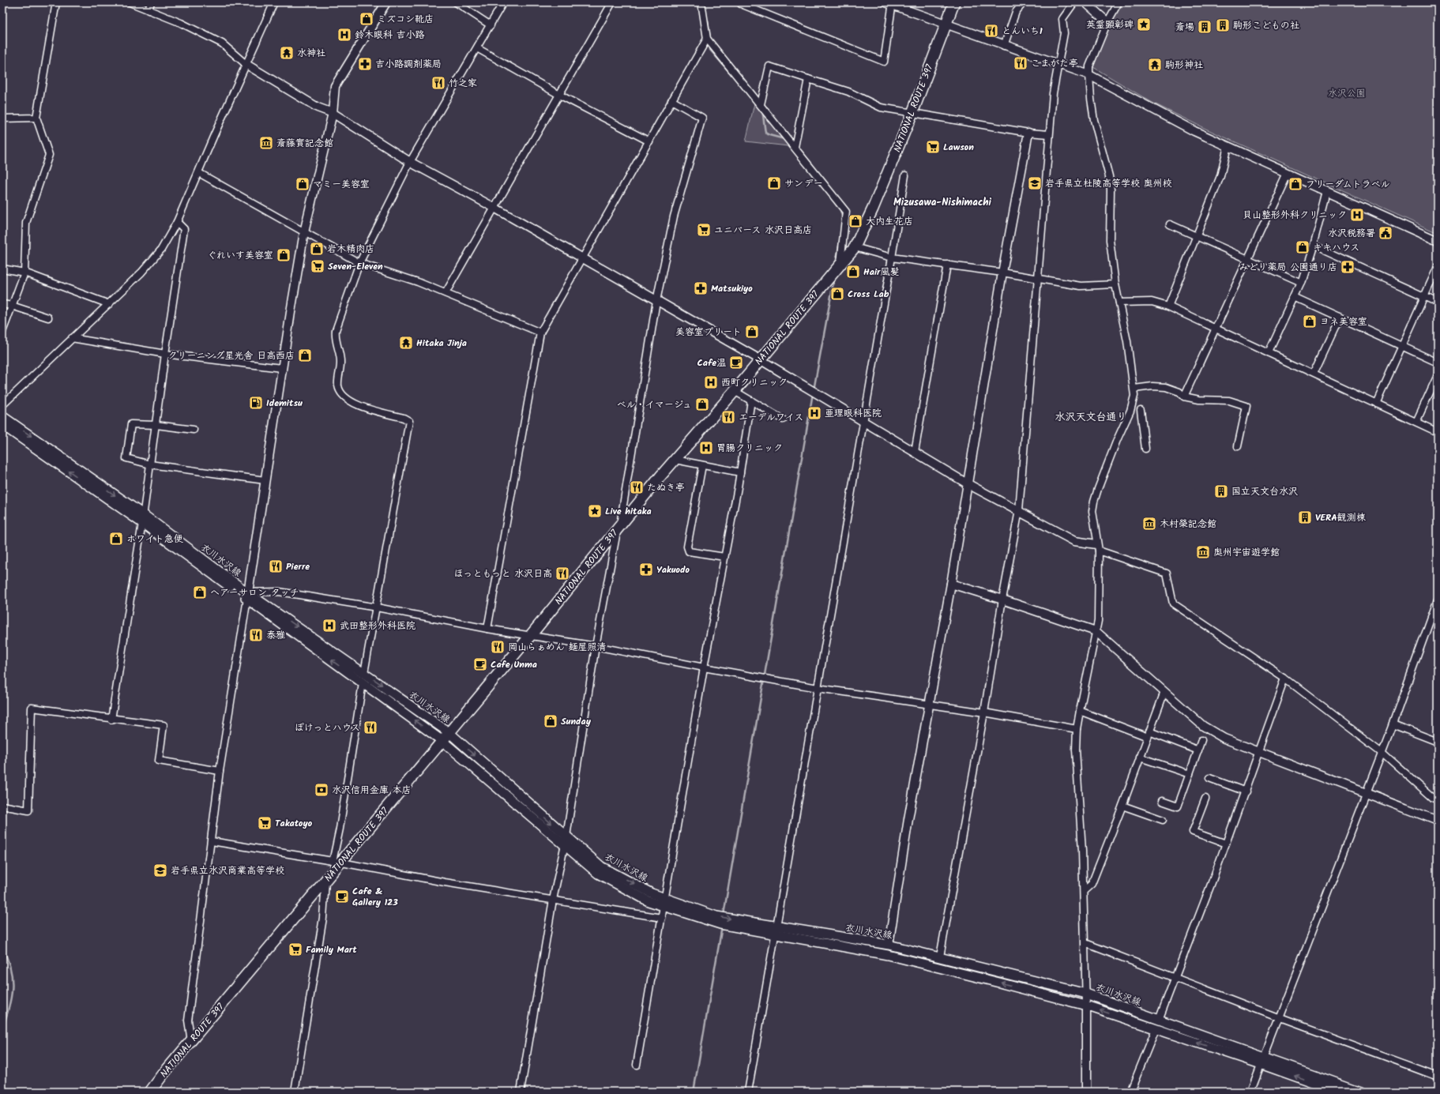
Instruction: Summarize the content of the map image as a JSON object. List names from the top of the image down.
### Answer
{
  "streets": {
    "highway": ["NATIONAL ROUTE 397"],
    "main road": ["衣川水沢線"]
  },
  "crossings": [
    ["NATIONAL ROUTE 397", "衣川水沢線"]
  ],
  "districts": ["Mizusawa-Nishimachi", "水沢天文台通り"],
  "parks": ["水沢公園"],
  "places": {
    "shop": [
      "ミズコシ靴店",
      "サンデー",
      "マミー美容室",
      "フリーダムトラベル",
      "大内生花店",
      "キキハウス",
      "岩木精肉店",
      "ぐれいす美容室",
      "Hair風髪",
      "Cross Lab",
      "ヨネ美容室",
      "美容室プリート",
      "クリーニング星光舎 日高西店",
      "ベル・イマージュ",
      "ホワイト急便",
      "ヘアーサロン タッチ",
      "Sunday"
    ],
    "place": ["英霊顕彰碑", "Live hitaka"],
    "building": [
      "駒形こどもの社",
      "斎場",
      "国立天文台水沢",
      "VERA観測棟"
    ],
    "restaurant": [
      "とんいち1",
      "こまがた亭",
      "竹之家",
      "エーデルワイス",
      "たぬき亭",
      "Pierre",
      "ほっともっと 水沢日高",
      "泰雅",
      "岡山らぁめん 麺屋照清",
      "ぽけっとハウス"
    ],
    "hospital": [
      "鈴木眼科 吉小路",
      "貝山整形外科クリニック",
      "西町クリニック",
      "亜理眼科医院",
      "胃腸クリニック",
      "武田整形外科医院"
    ],
    "temple": ["水神社", "駒形神社", "Hitaka Jinja"],
    "pharmacy": [
      "吉小路調剤薬局",
      "みどり薬局 公園通り店",
      "Matsukiyo",
      "Yakuodo"
    ],
    "museum": ["斎藤實記念館", "木村榮記念館", "奥州宇宙遊学館"],
    "supermarket": [
      "Lawson",
      "ユニバース 水沢日高店",
      "Seven-Eleven",
      "Takatoyo",
      "Family Mart"
    ],
    "school or university": ["岩手県立杜陵高等学校 奥州校", "岩手県立水沢商業高等学校"],
    "public building": ["水沢税務署"],
    "cafe": ["Cafe温", "Cafe Unma", "Cafe & Gallery 123"],
    "fuel station": ["Idemitsu"],
    "bank": ["水沢信用金庫 本店"]
  }
}
